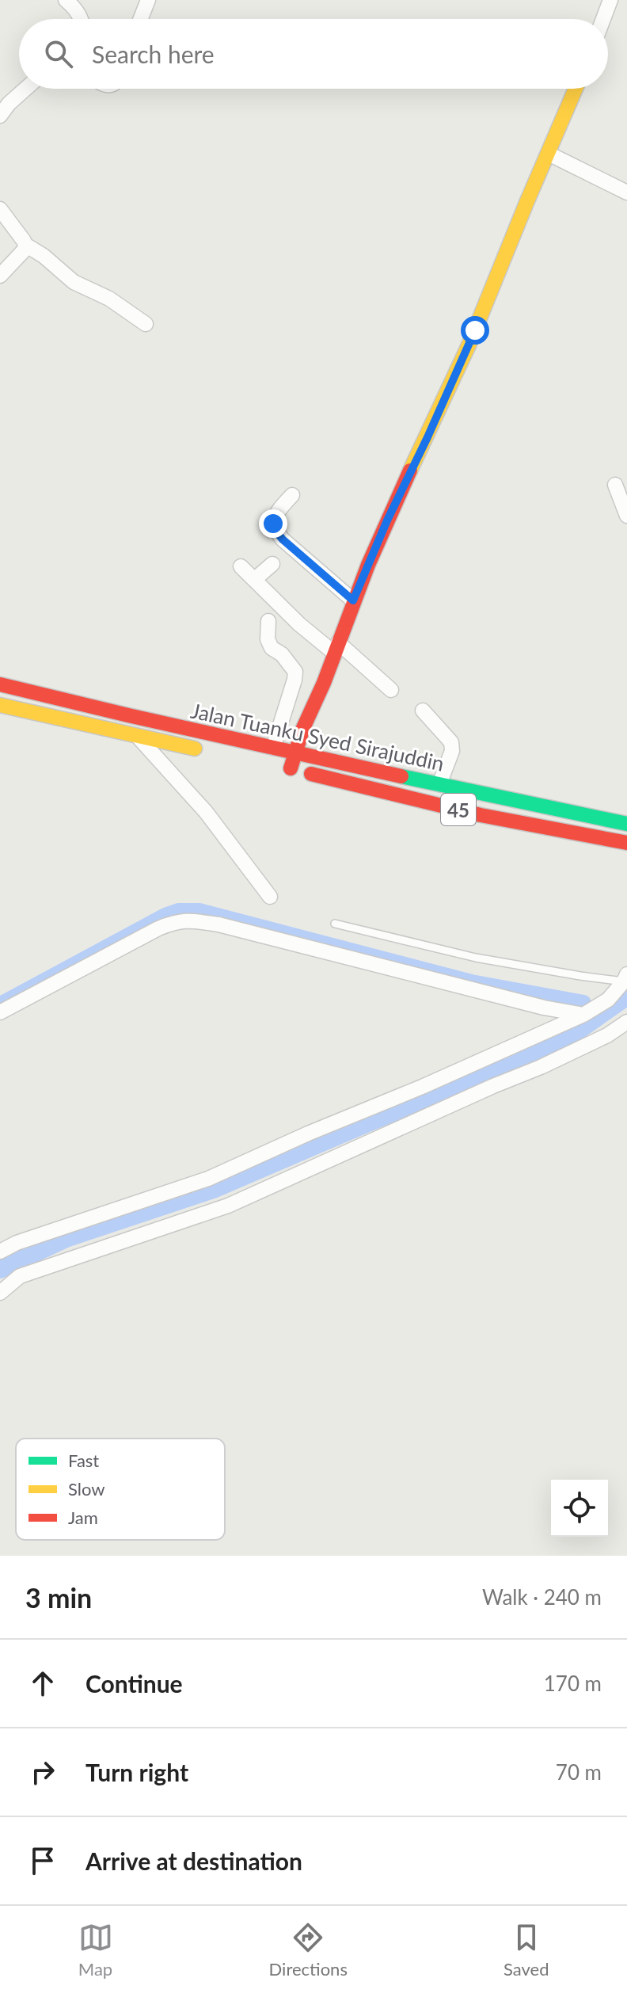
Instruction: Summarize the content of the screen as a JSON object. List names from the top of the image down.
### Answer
{
  "streets": {
    "main road": ["Jalan Tuanku Syed Sirajuddin", "45"]
  },
  "legend": ["Fast", "Slow", "Jam"],
  "page": {
    "search": "Search here",
    "heading": ["3 min", "Walk · 240 m"],
    "list": [
      ["Continue", "170 m"],
      ["Turn right", "70 m"],
      "Arrive at destination"
    ],
    "nav": ["Map", "Directions", "Saved"]
  }
}
